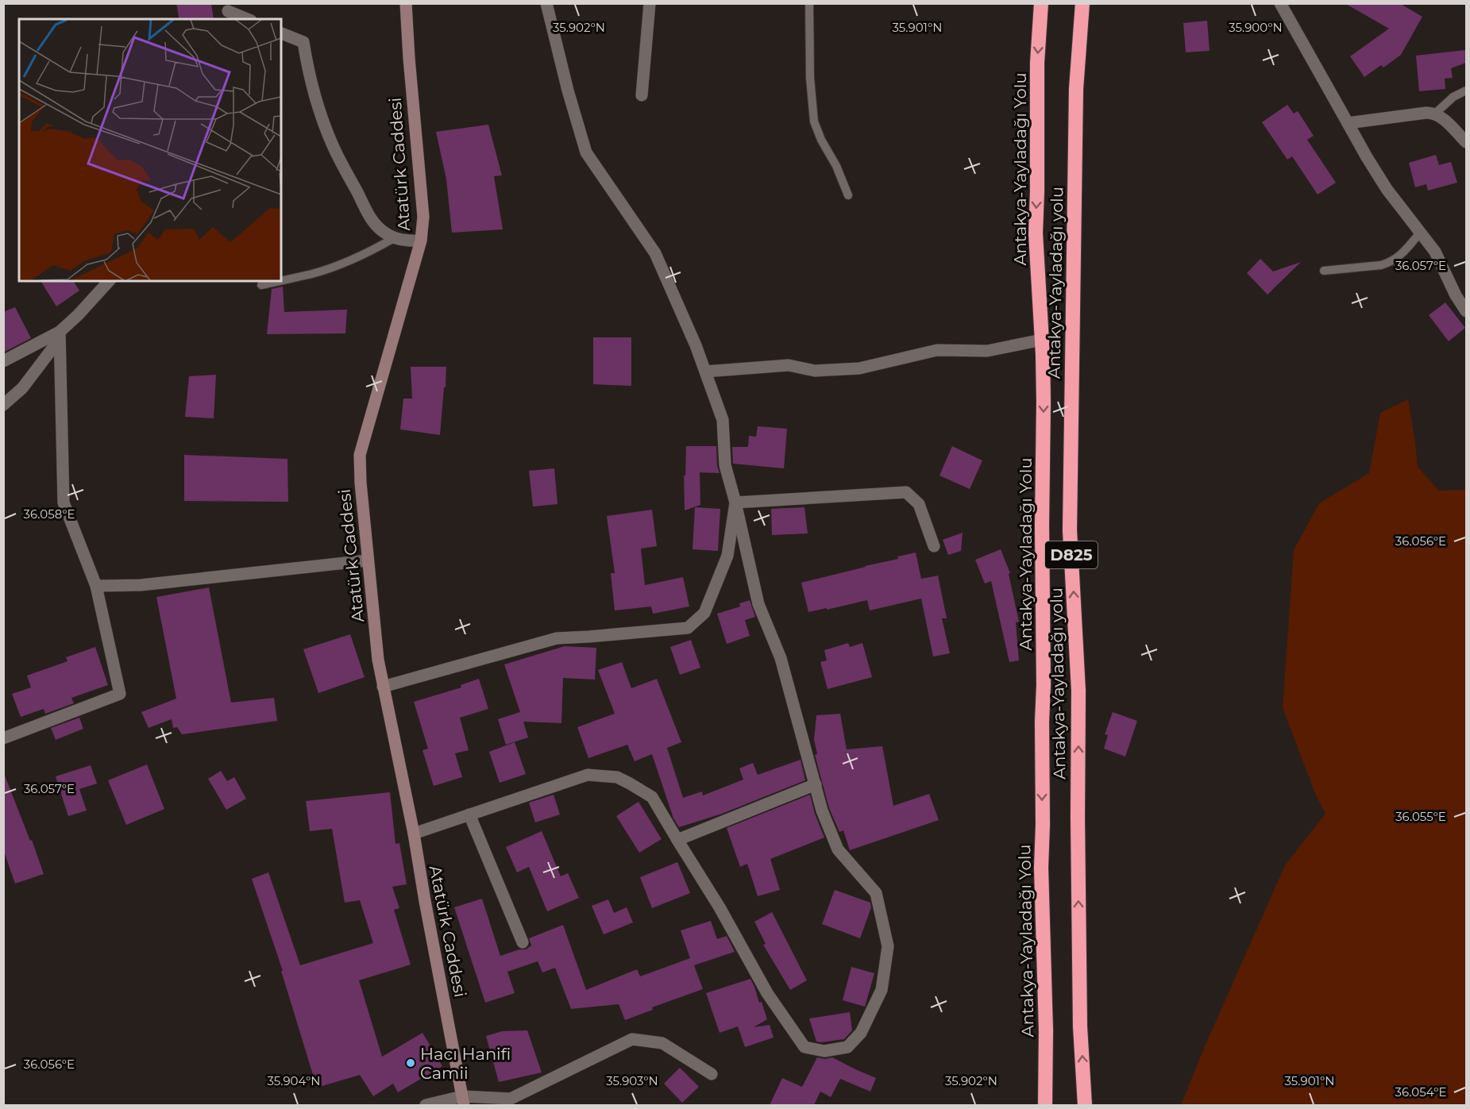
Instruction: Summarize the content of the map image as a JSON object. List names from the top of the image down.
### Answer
{
  "streets": {
    "highway": ["Antakya-Yayladağı Yolu", "Antakya-Yayladağı yolu", "D825"],
    "main road": ["Atatürk Caddesi"]
  },
  "one_way": ["Antakya-Yayladağı Yolu", "Antakya-Yayladağı yolu"],
  "places": ["Hacı Hanifi Camii"],
  "coordinates": [
    "35.902°N",
    "35.901°N",
    "35.900°N",
    "36.057°E",
    "36.058°E",
    "36.056°E",
    "36.055°E",
    "35.904°N",
    "35.903°N",
    "36.054°E"
  ]
}
